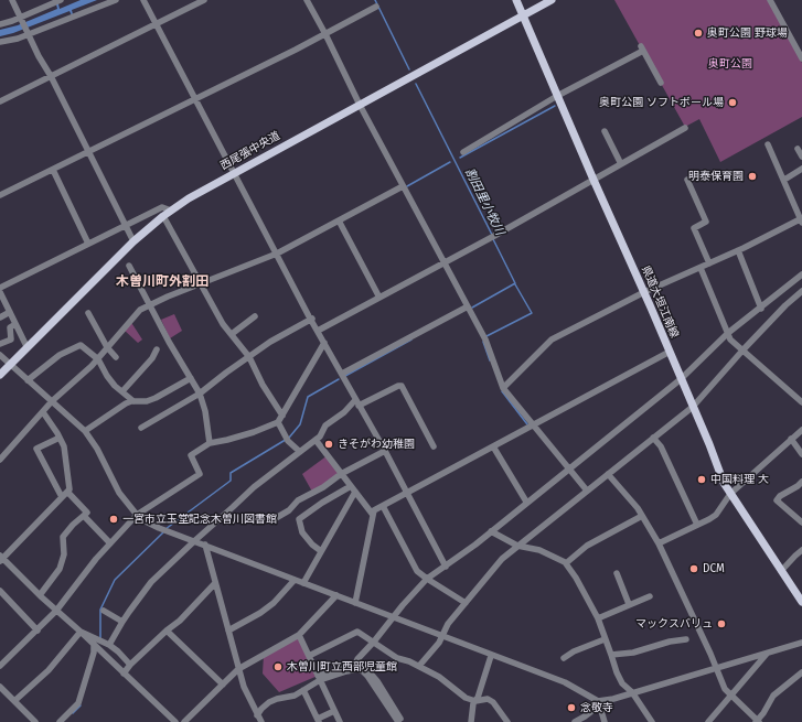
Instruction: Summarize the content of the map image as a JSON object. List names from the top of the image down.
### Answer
{
  "streets": {
    "main road": ["西尾張中央道", "県道大垣江南線"]
  },
  "crossings": [
    ["西尾張中央道", "県道大垣江南線"]
  ],
  "districts": ["木曽川町外割田"],
  "water": ["割田里小牧川"],
  "parks": ["奥町公園"],
  "places": [
    "奥町公園 野球場",
    "奥町公園 ソフトボール場",
    "明泰保育園",
    "きそがわ幼稚園",
    "中国料理 大",
    "一宮市立玉堂記念木曽川図書館",
    "DCM",
    "マックスバリュ",
    "木曽川町立西部児童館",
    "念敬寺"
  ]
}
